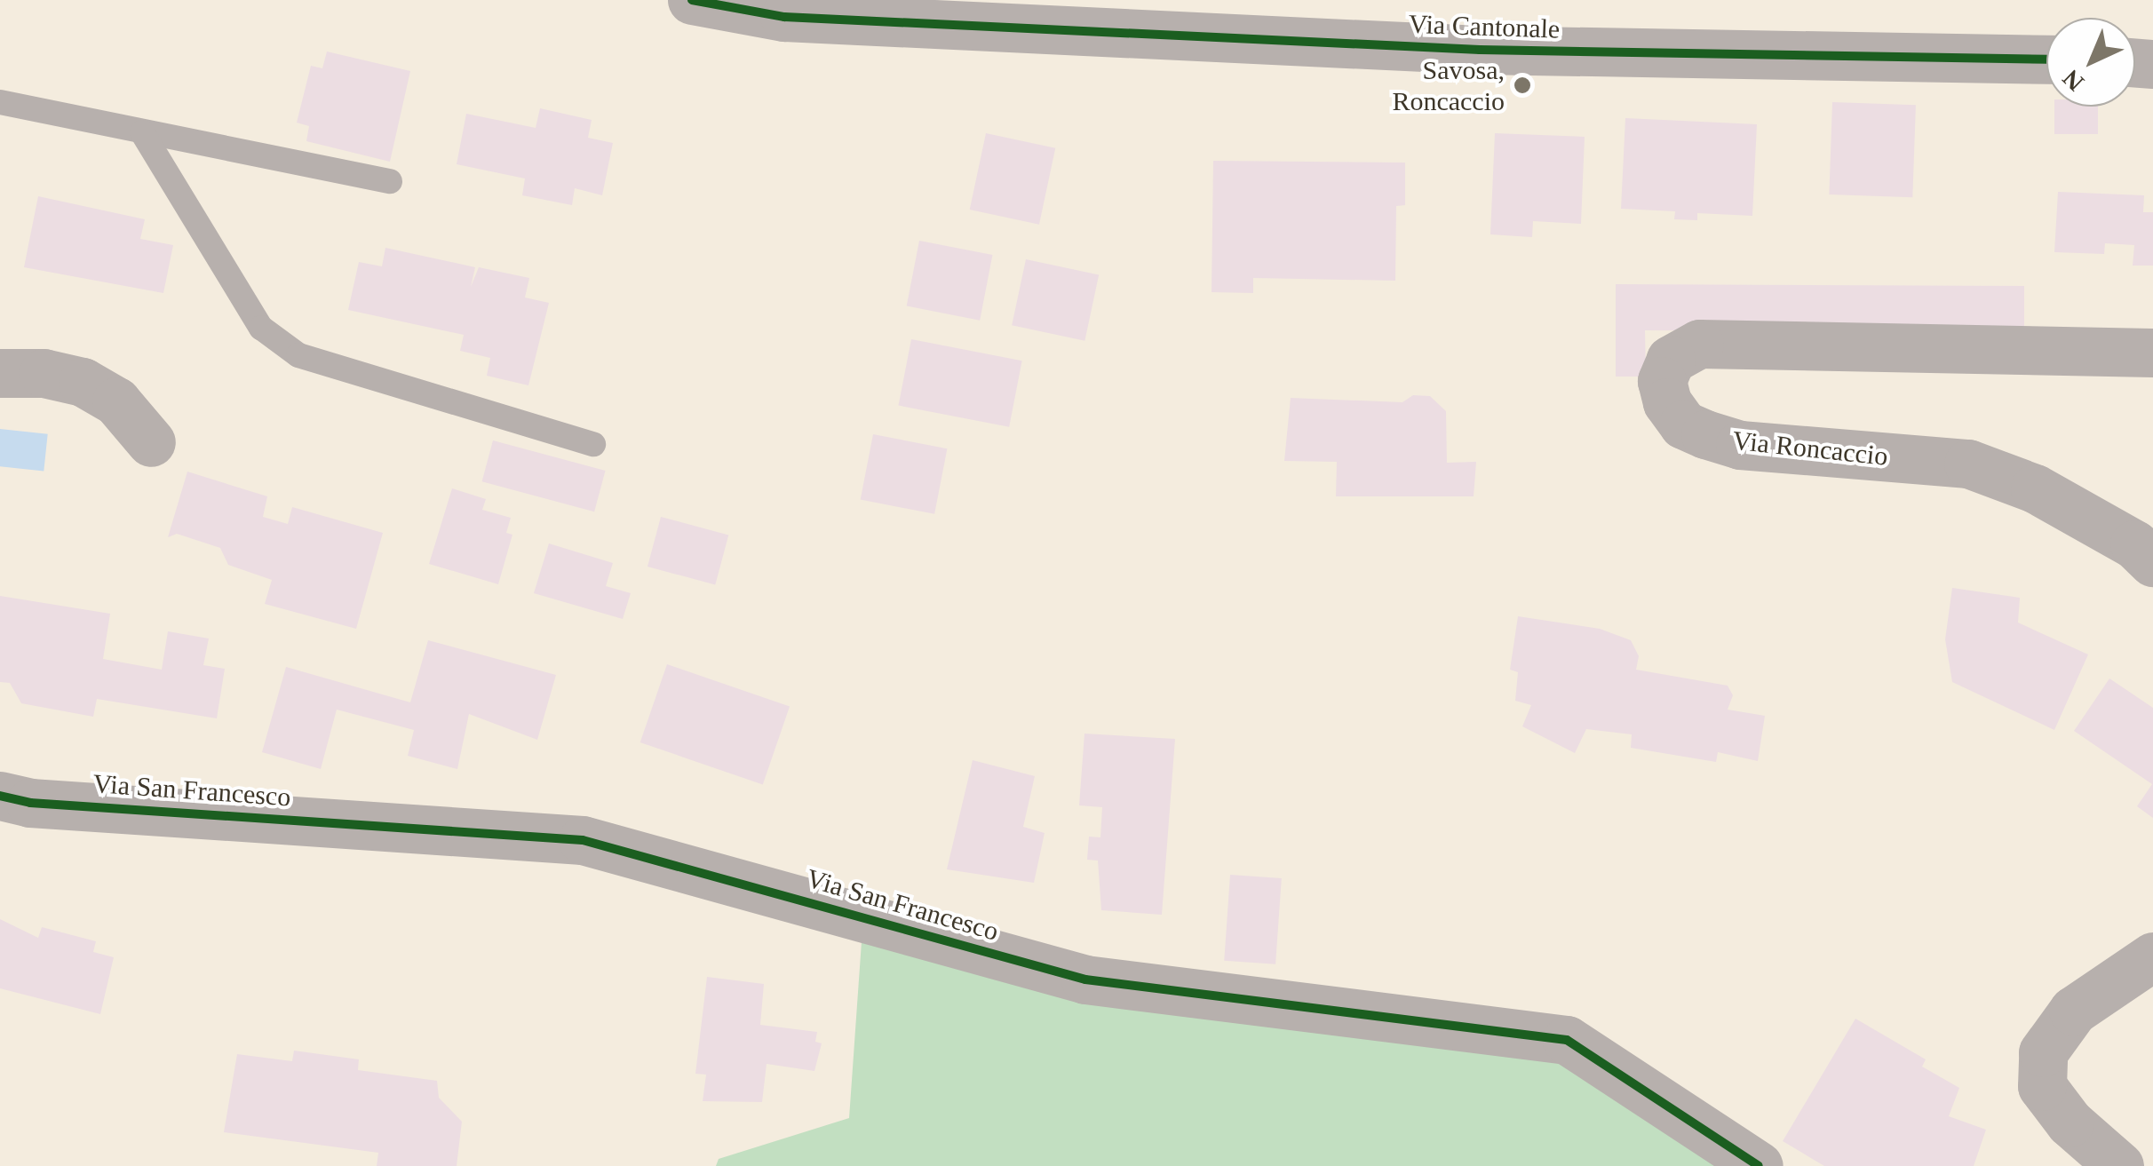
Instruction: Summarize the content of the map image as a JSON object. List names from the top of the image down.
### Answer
{
  "streets": {
    "street": ["Via Cantonale", "Via Roncaccio", "Via San Francesco"]
  },
  "places": ["Savosa, Roncaccio"],
  "north": "bottom left"
}
